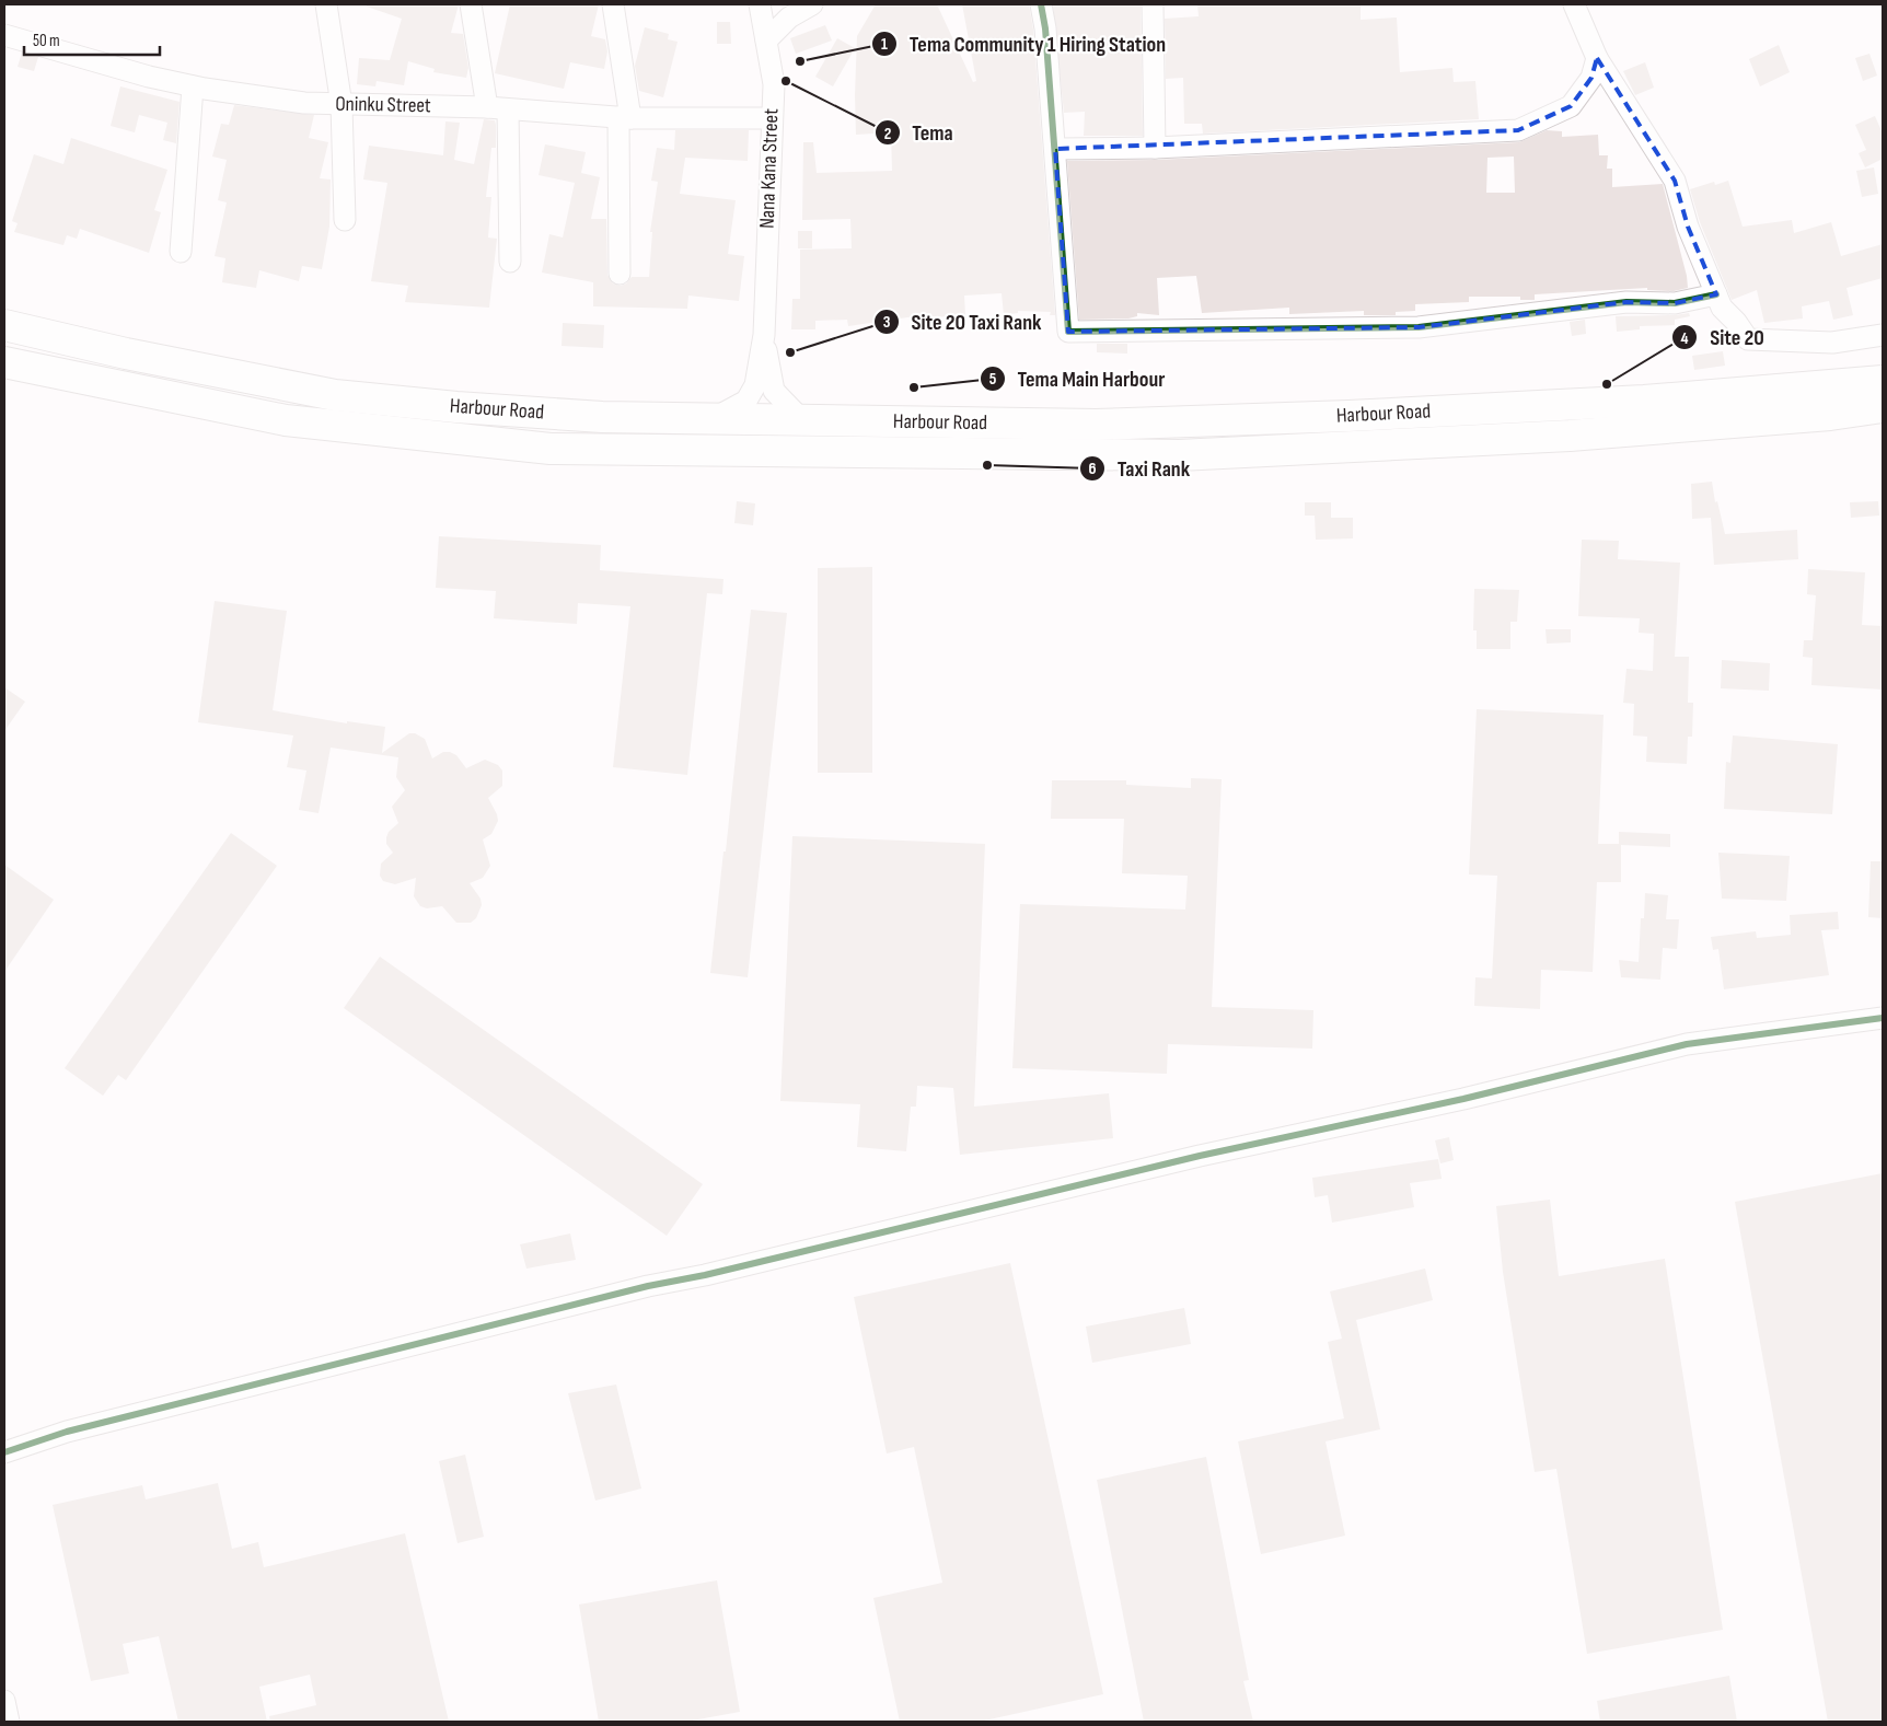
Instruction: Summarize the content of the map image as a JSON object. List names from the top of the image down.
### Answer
{
  "streets": {
    "highway": ["Harbour Road"],
    "street": ["Oninku Street", "Nana Kana Street"]
  },
  "crossings": [
    ["Oninku Street", "Nana Kana Street"]
  ],
  "places": [
    "Tema Community 1 Hiring Station",
    "Tema",
    "Site 20 Taxi Rank",
    "Site 20",
    "Tema Main Harbour",
    "Taxi Rank"
  ],
  "scale_bar": "50 m"
}
